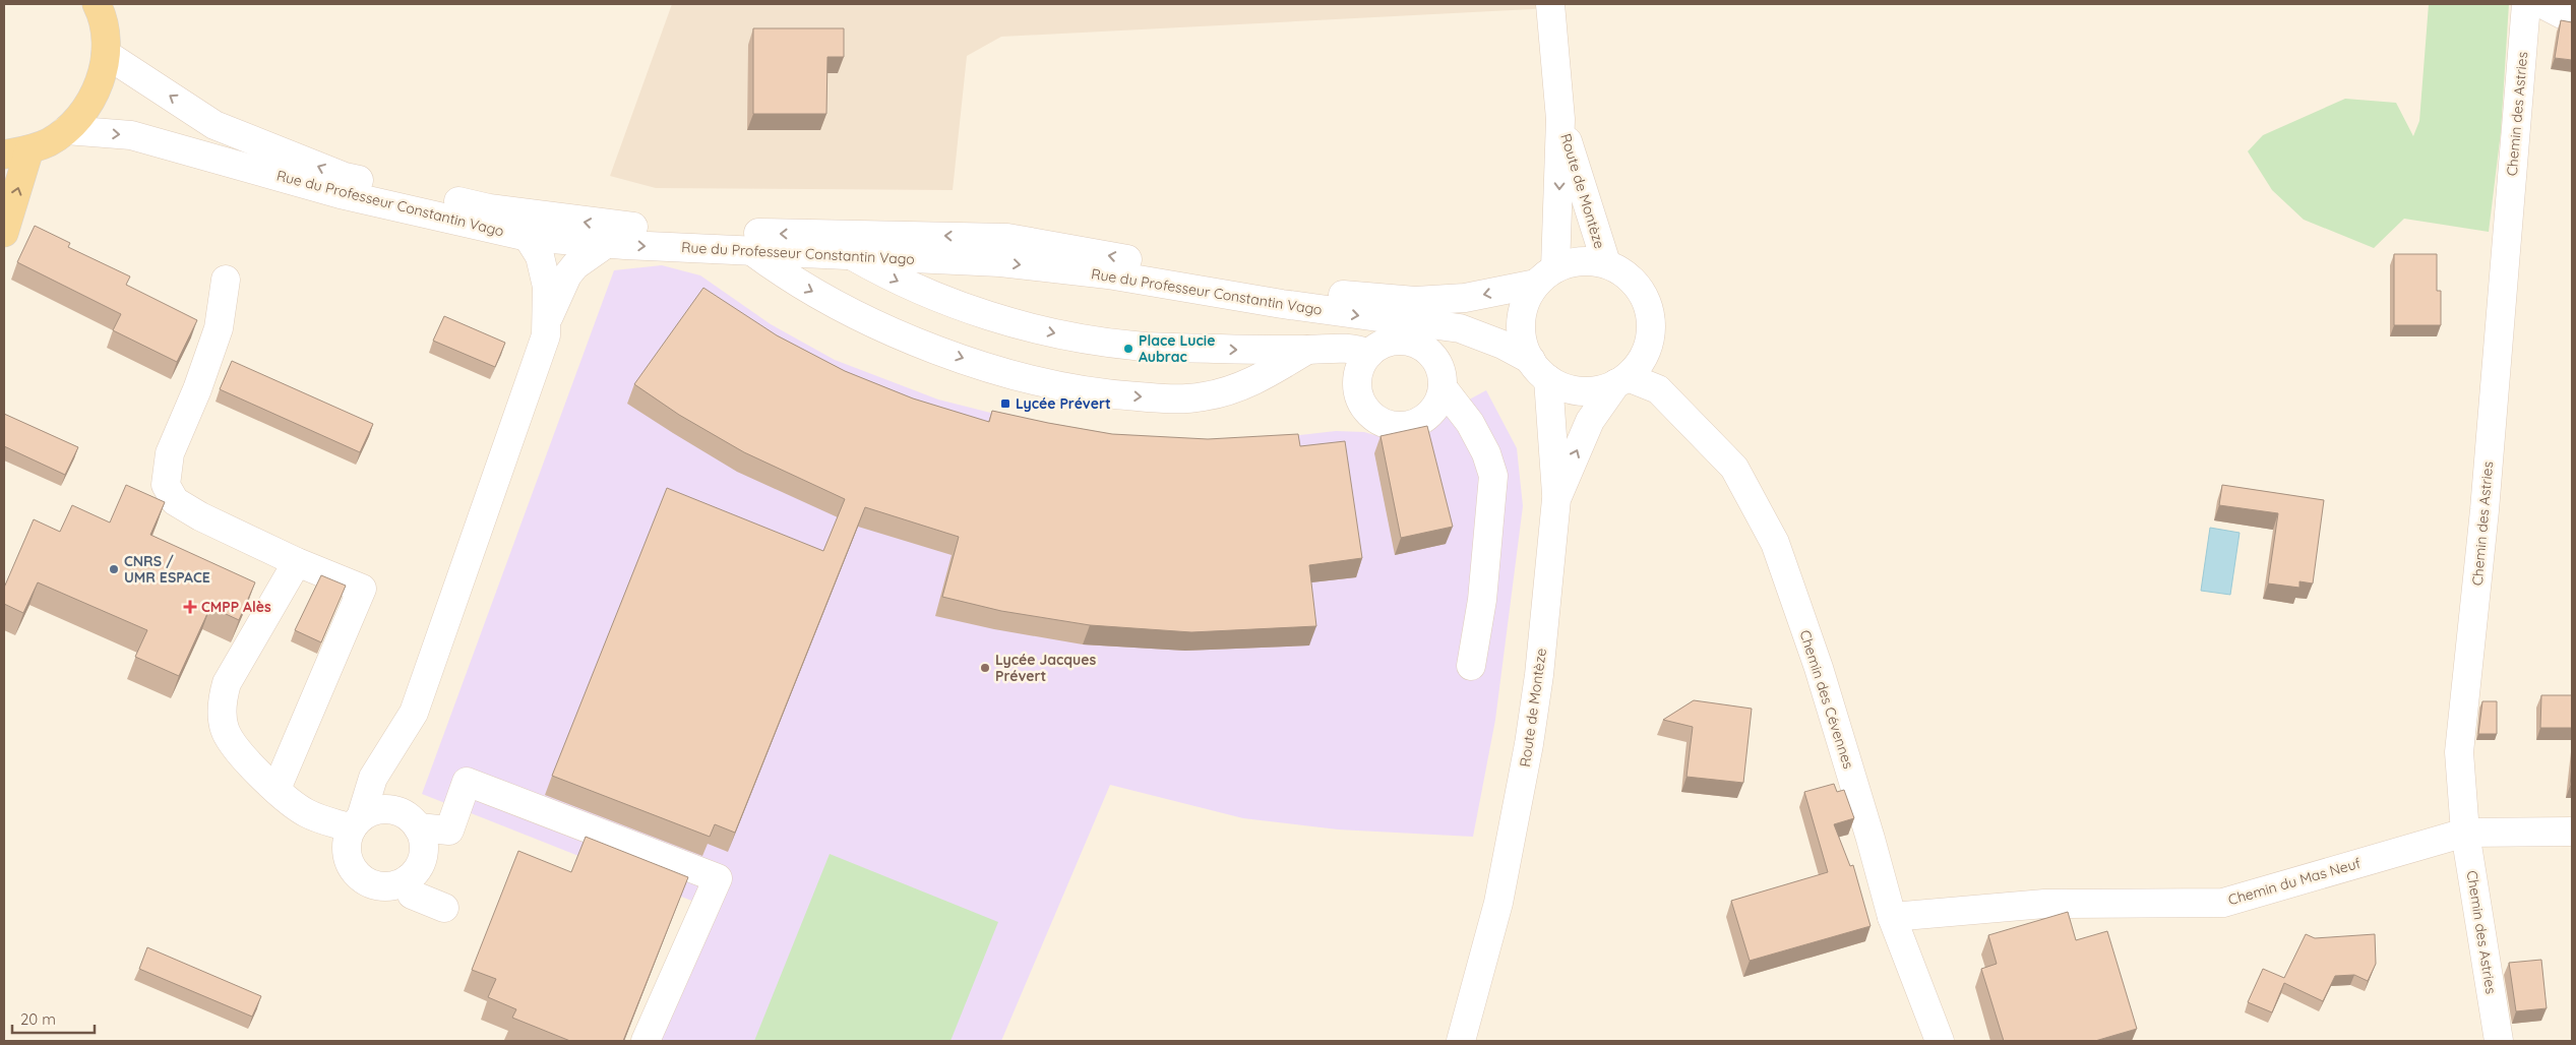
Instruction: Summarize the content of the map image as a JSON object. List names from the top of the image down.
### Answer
{
  "streets": {
    "street": [
      "Chemin des Astries",
      "Route de Montèze",
      "Rue du Professeur Constantin Vago",
      "Chemin des Cévennes",
      "Chemin du Mas Neuf"
    ]
  },
  "crossings": [
    ["Chemin des Astries", "Chemin du Mas Neuf"],
    ["Route de Montèze", "Rue du Professeur Constantin Vago"],
    ["Route de Montèze", "Chemin des Cévennes"],
    ["Rue du Professeur Constantin Vago", "Chemin des Cévennes"],
    ["Chemin des Cévennes", "Chemin du Mas Neuf"]
  ],
  "places": {
    "other": ["Place Lucie Aubrac", "CNRS / UMR ESPACE", "Lycée Jacques Prévert"],
    "transit": ["Lycée Prévert"],
    "health": ["CMPP Alès"]
  },
  "scale_bar": "20 m"
}
